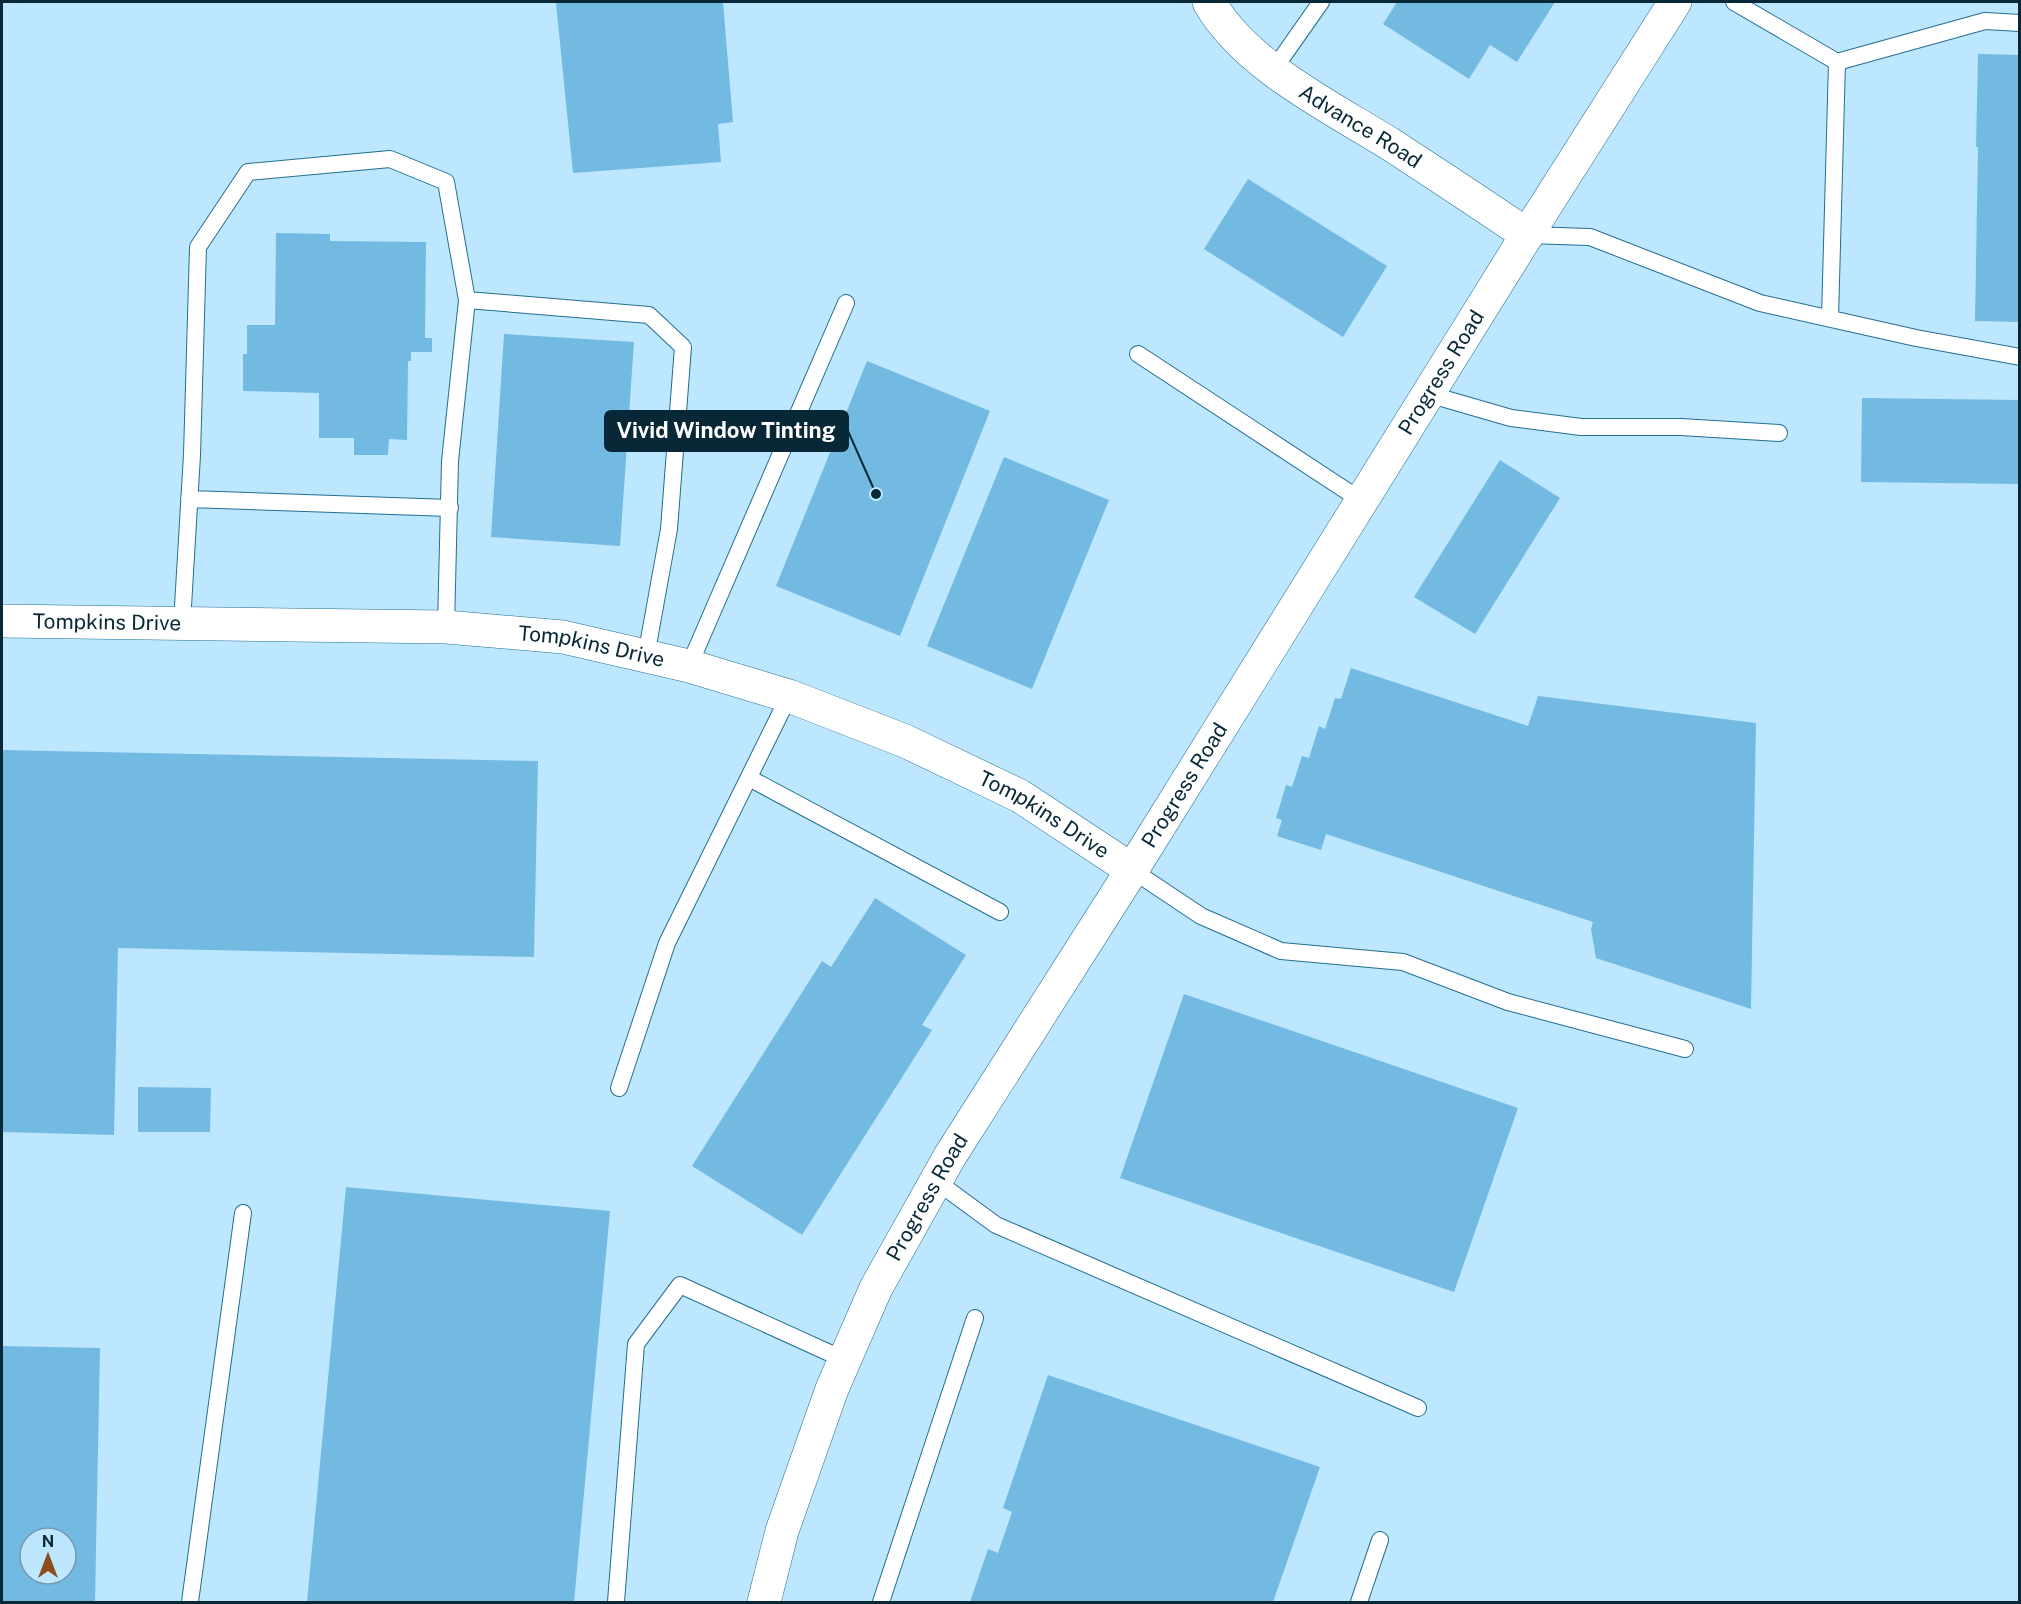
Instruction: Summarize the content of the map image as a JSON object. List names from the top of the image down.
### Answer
{
  "streets": {
    "street": ["Advance Road", "Progress Road", "Tompkins Drive"]
  },
  "crossings": [
    ["Advance Road", "Progress Road"],
    ["Progress Road", "Tompkins Drive"]
  ],
  "places": ["Vivid Window Tinting"],
  "north": "top"
}
